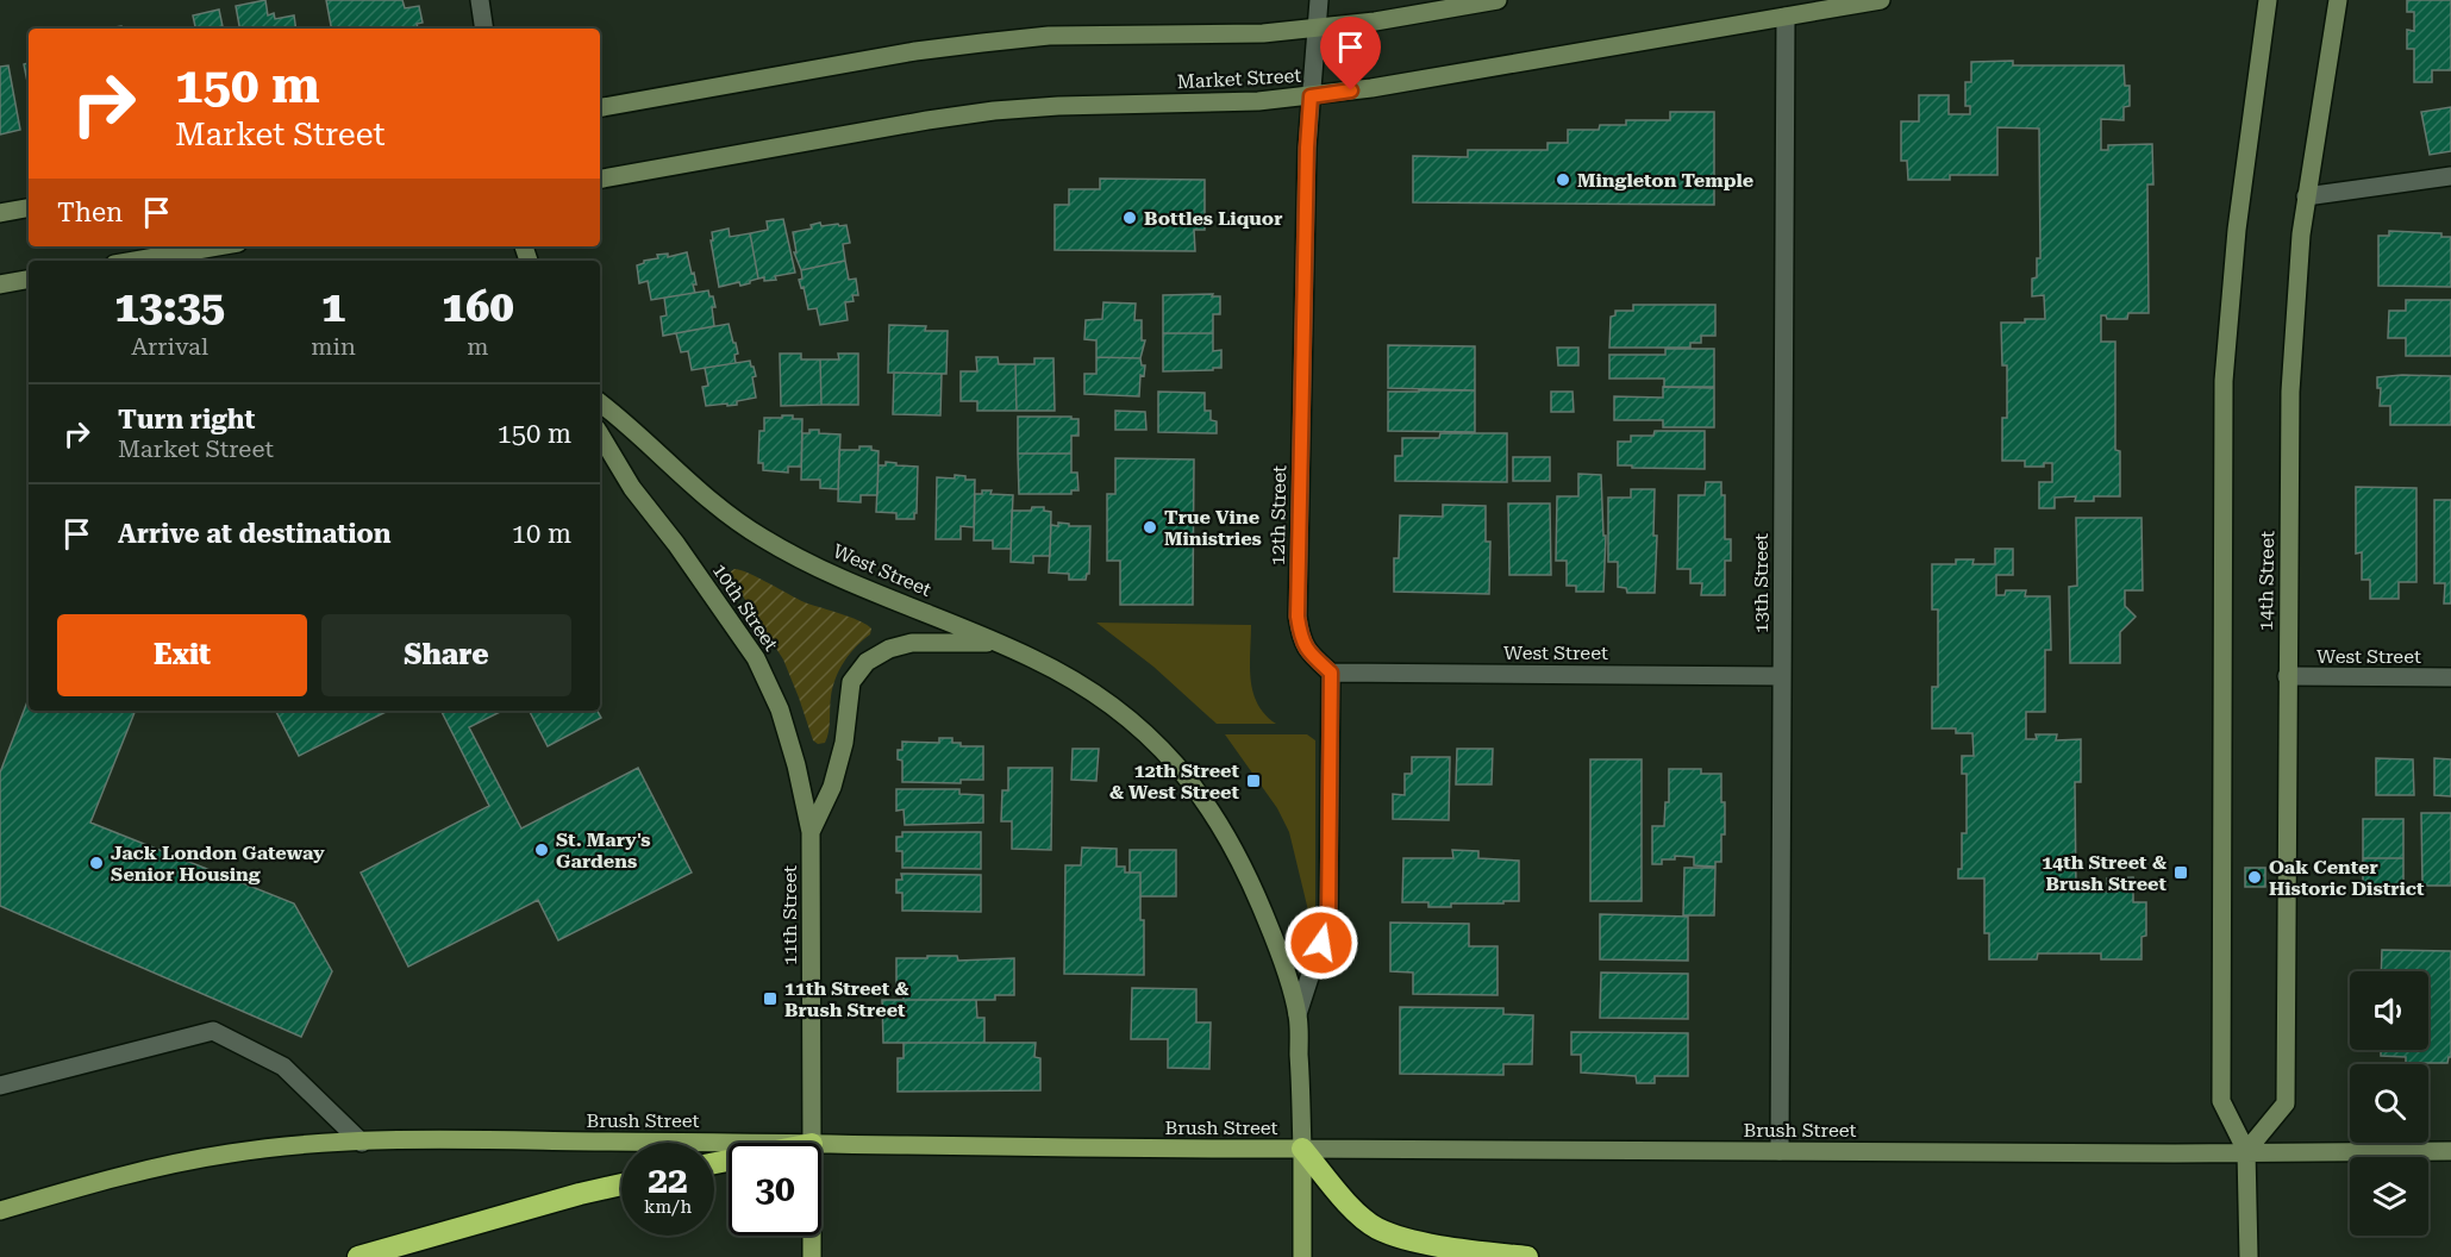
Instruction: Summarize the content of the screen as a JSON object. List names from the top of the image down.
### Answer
{
  "streets": {
    "main road": [
      "Market Street",
      "West Street",
      "14th Street",
      "10th Street",
      "11th Street",
      "Brush Street"
    ],
    "street": ["12th Street", "13th Street"]
  },
  "crossings": [
    ["Market Street", "12th Street"],
    ["Market Street", "13th Street"],
    ["12th Street", "West Street"],
    ["West Street", "14th Street"],
    ["West Street", "13th Street"],
    ["14th Street", "Brush Street"],
    ["13th Street", "Brush Street"],
    ["10th Street", "11th Street"]
  ],
  "places": {
    "other": [
      "Mingleton Temple",
      "Bottles Liquor",
      "True Vine Ministries",
      "St. Mary's Gardens",
      "Jack London Gateway Senior Housing",
      "Oak Center Historic District"
    ],
    "transit": ["12th Street & West Street", "14th Street & Brush Street", "11th Street & Brush Street"]
  },
  "page": {
    "turn": ["150 m", "Market Street"],
    "then": "Then",
    "eta": [
      "13:35",
      "Arrival",
      "1",
      "min",
      "160",
      "m"
    ],
    "list": [
      {
        "name": "Turn right",
        "note": "Market Street",
        "value": "150 m"
      },
      {
        "name": "Arrive at destination",
        "value": "10 m"
      }
    ],
    "buttons": ["Exit", "Share"],
    "speed": "22 km/h",
    "limit": "30"
  }
}
